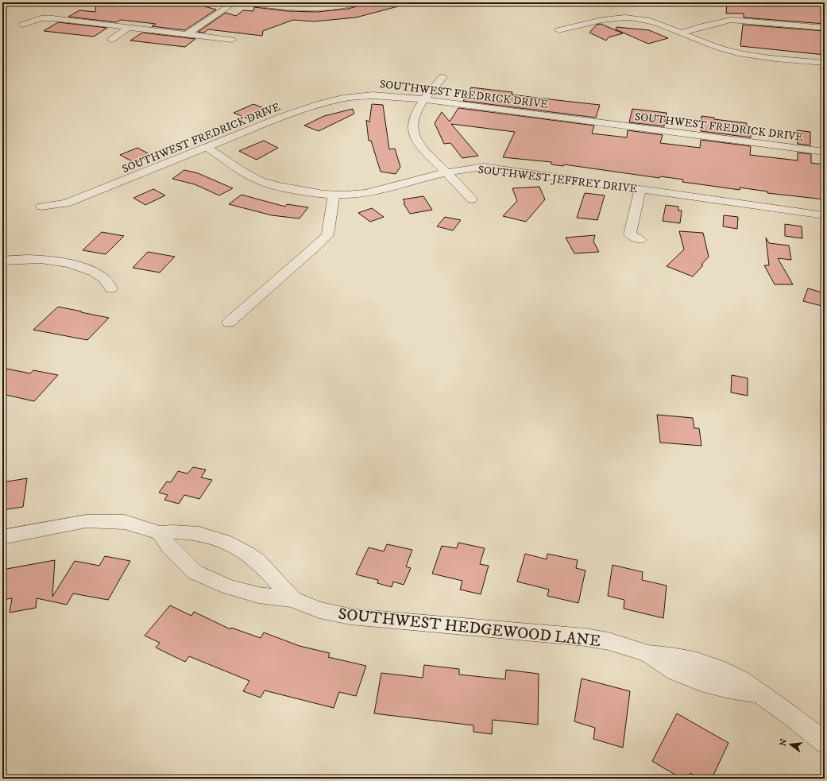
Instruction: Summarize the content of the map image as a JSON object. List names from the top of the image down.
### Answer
{
  "streets": {
    "street": ["SOUTHWEST FREDRICK DRIVE", "SOUTHWEST JEFFREY DRIVE", "SOUTHWEST HEDGEWOOD LANE"]
  },
  "crossings": [
    ["SOUTHWEST FREDRICK DRIVE", "SOUTHWEST JEFFREY DRIVE"]
  ],
  "north": "left"
}
